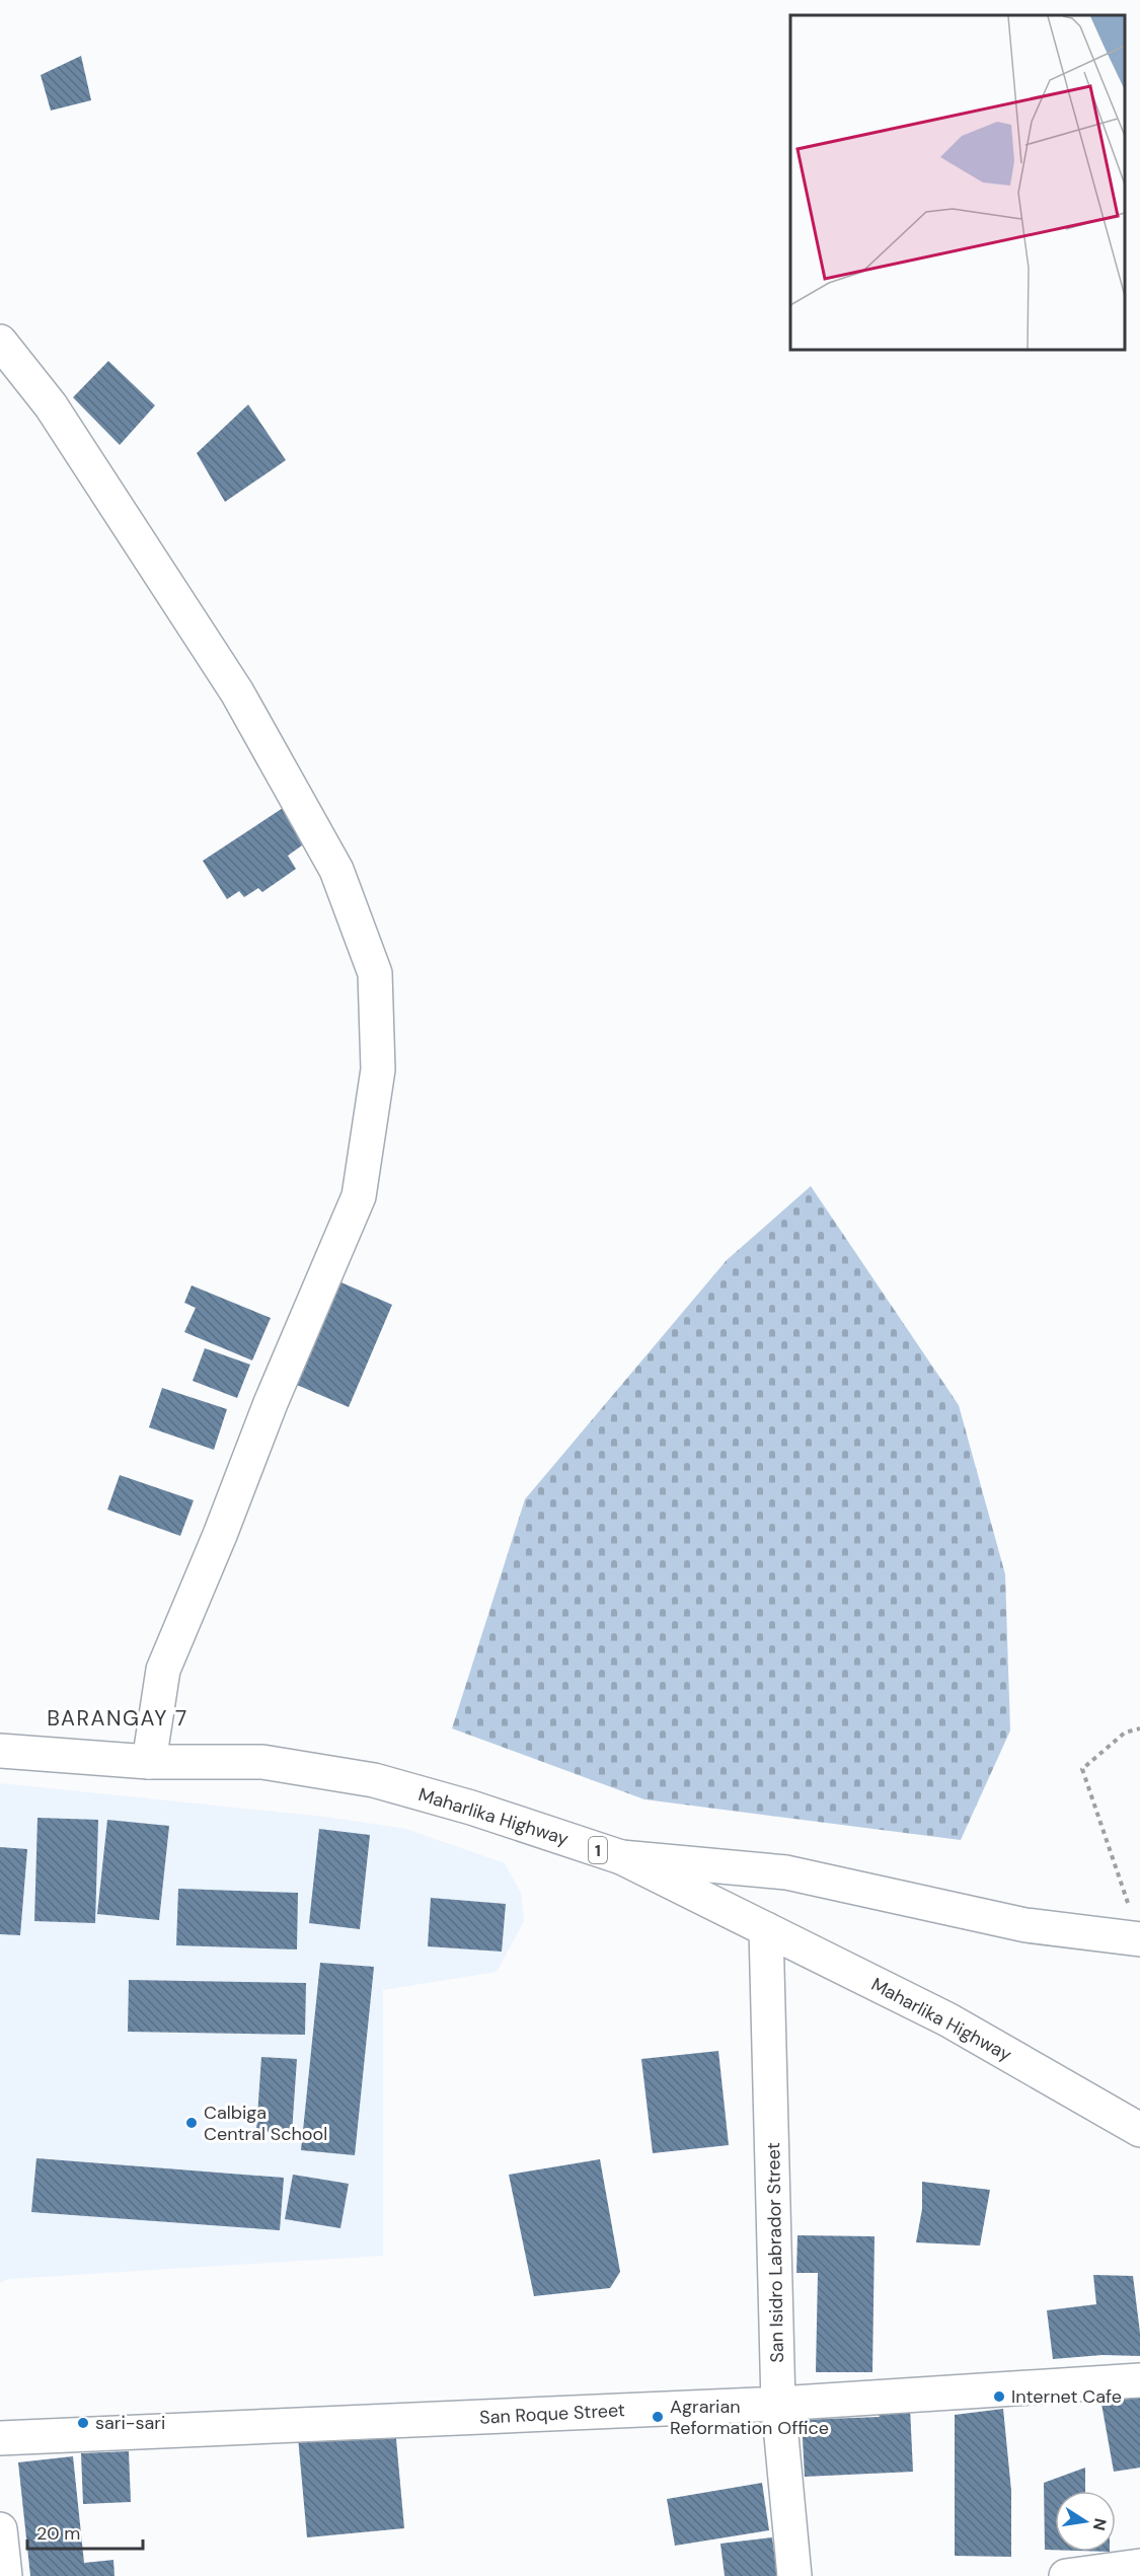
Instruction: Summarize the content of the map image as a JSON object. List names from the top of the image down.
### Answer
{
  "streets": {
    "main road": [
      "Maharlika Highway",
      "1",
      "San Isidro Labrador Street",
      "San Roque Street"
    ]
  },
  "crossings": [
    ["Maharlika Highway", "San Isidro Labrador Street"],
    ["San Isidro Labrador Street", "San Roque Street"]
  ],
  "districts": ["BARANGAY 7"],
  "places": [
    "Calbiga Central School",
    "Internet Cafe",
    "Agrarian Reformation Office",
    "sari-sari"
  ],
  "scale_bar": "20 m",
  "north": "right"
}
